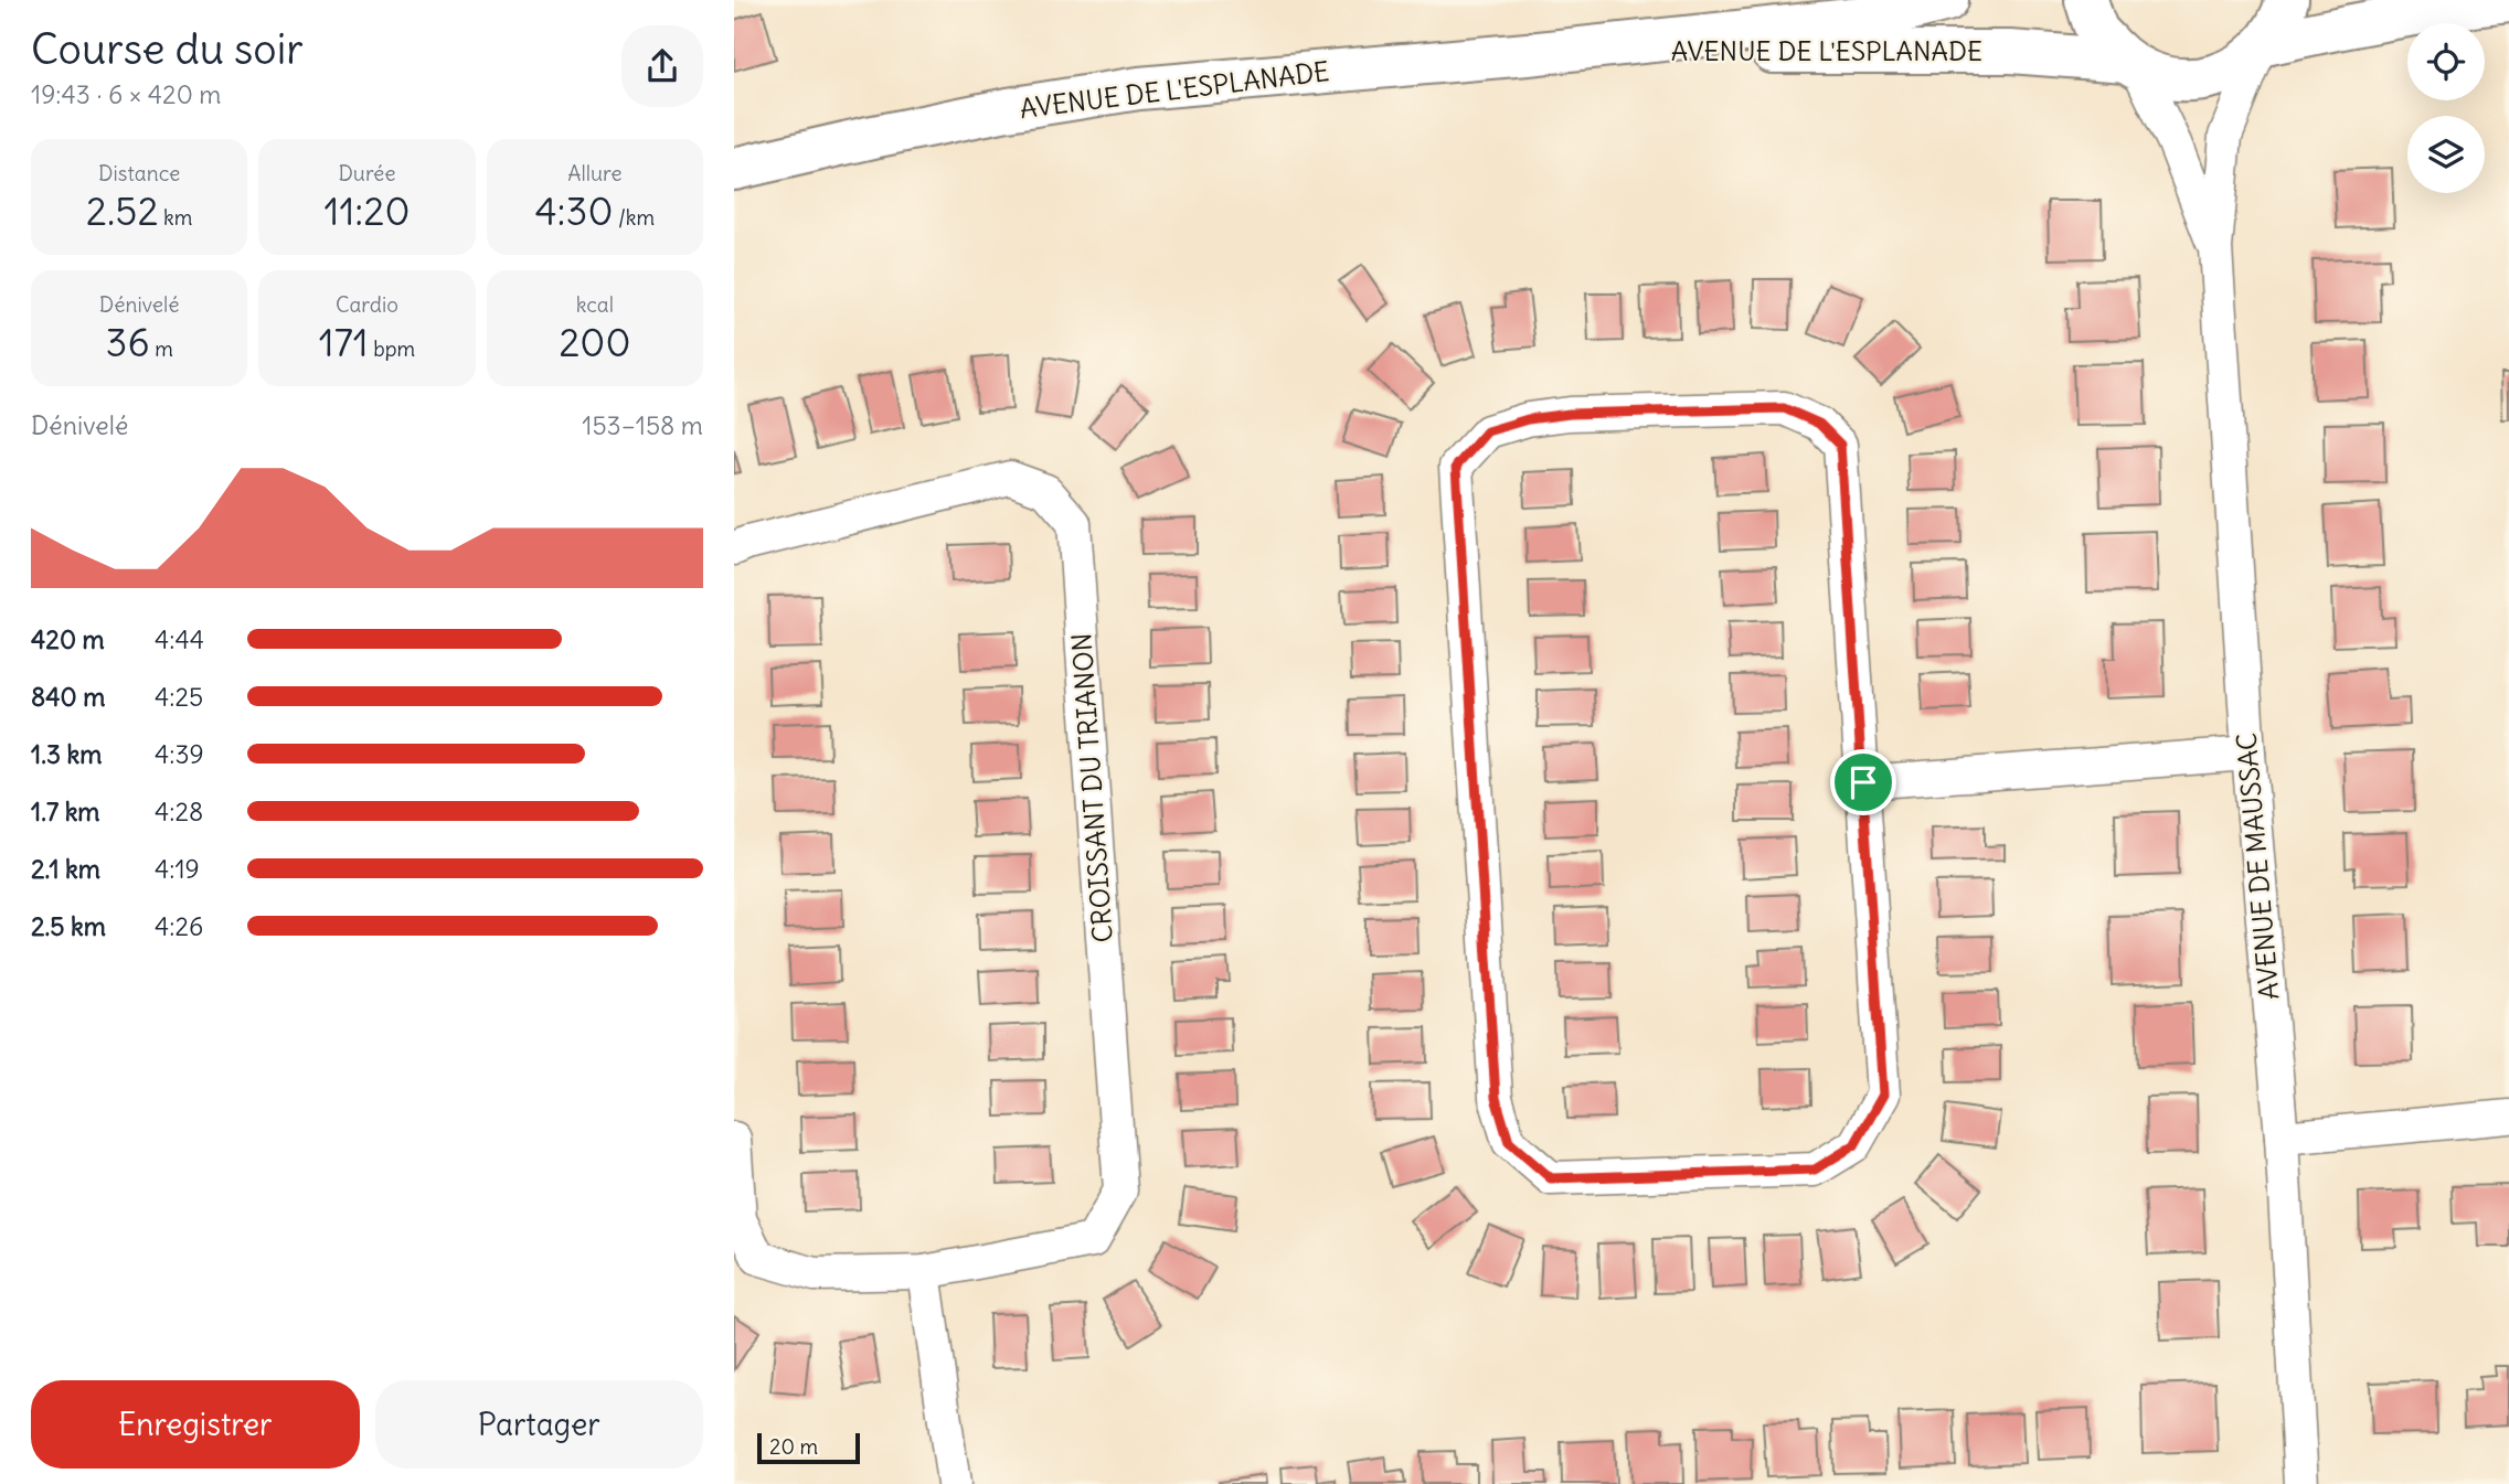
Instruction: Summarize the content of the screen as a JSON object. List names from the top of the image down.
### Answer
{
  "streets": {
    "street": ["AVENUE DE L'ESPLANADE", "CROISSANT DU TRIANON", "AVENUE DE MAUSSAC"]
  },
  "crossings": [
    ["AVENUE DE L'ESPLANADE", "AVENUE DE MAUSSAC"]
  ],
  "scale_bar": "20 m",
  "page": {
    "heading": ["Course du soir", "19:43 · 6 × 420 m"],
    "stats": [
      ["Distance", "2.52 km"],
      ["Durée", "11:20"],
      ["Allure", "4:30 /km"],
      ["Dénivelé", "36 m"],
      ["Cardio", "171 bpm"],
      ["kcal", "200"]
    ],
    "chart": ["Dénivelé", "153–158 m"],
    "list": [
      {
        "name": "420 m",
        "note": "4:44"
      },
      {
        "name": "840 m",
        "note": "4:25"
      },
      {
        "name": "1.3 km",
        "note": "4:39"
      },
      {
        "name": "1.7 km",
        "note": "4:28"
      },
      {
        "name": "2.1 km",
        "note": "4:19"
      },
      {
        "name": "2.5 km",
        "note": "4:26"
      }
    ],
    "buttons": ["Enregistrer", "Partager"],
    "scale": "20 m"
  }
}
